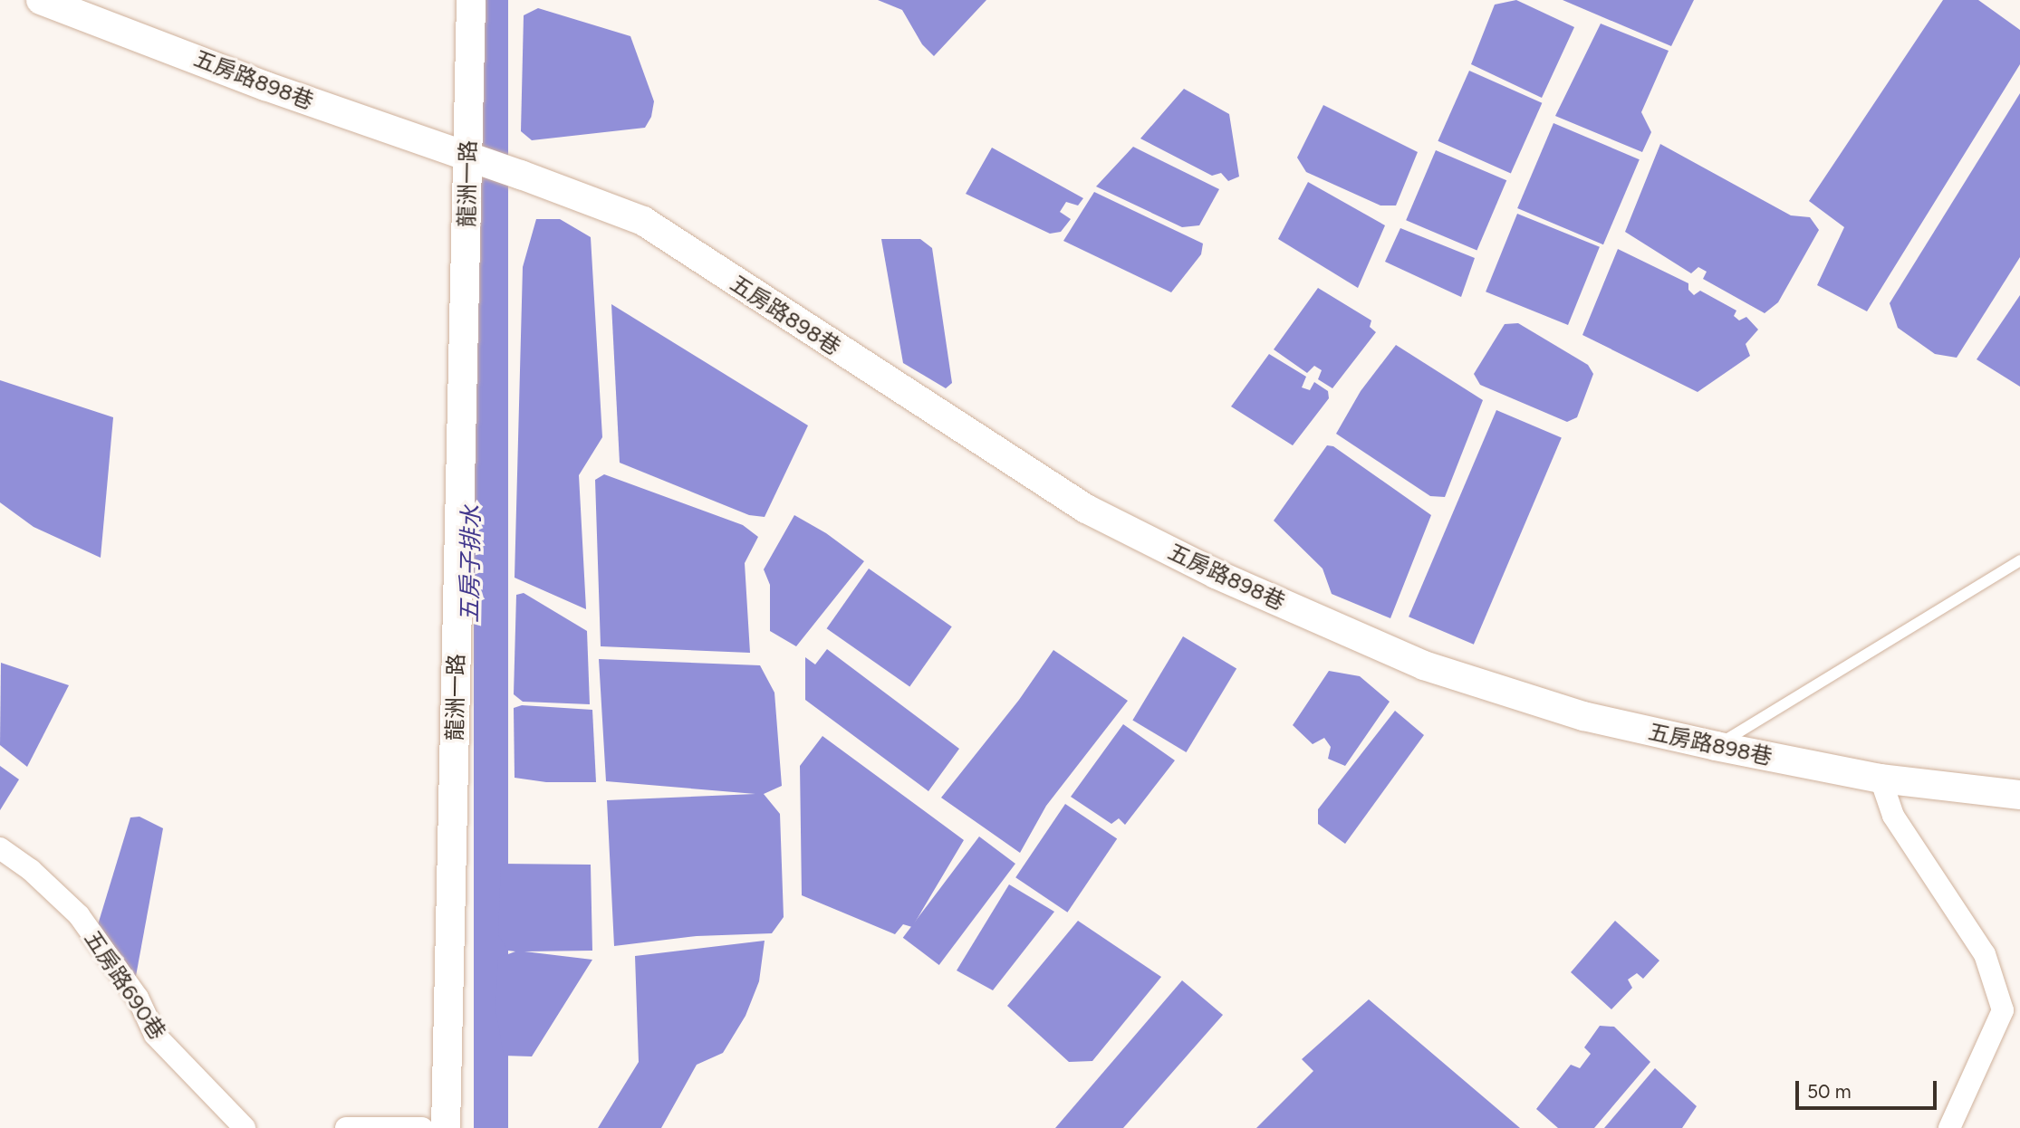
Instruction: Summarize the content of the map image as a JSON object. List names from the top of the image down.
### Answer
{
  "streets": {
    "street": ["五房路898巷", "龍洲一路", "五房路690巷"]
  },
  "crossings": [
    ["五房路898巷", "龍洲一路"]
  ],
  "water": ["五房子排水"],
  "scale_bar": "50 m"
}
